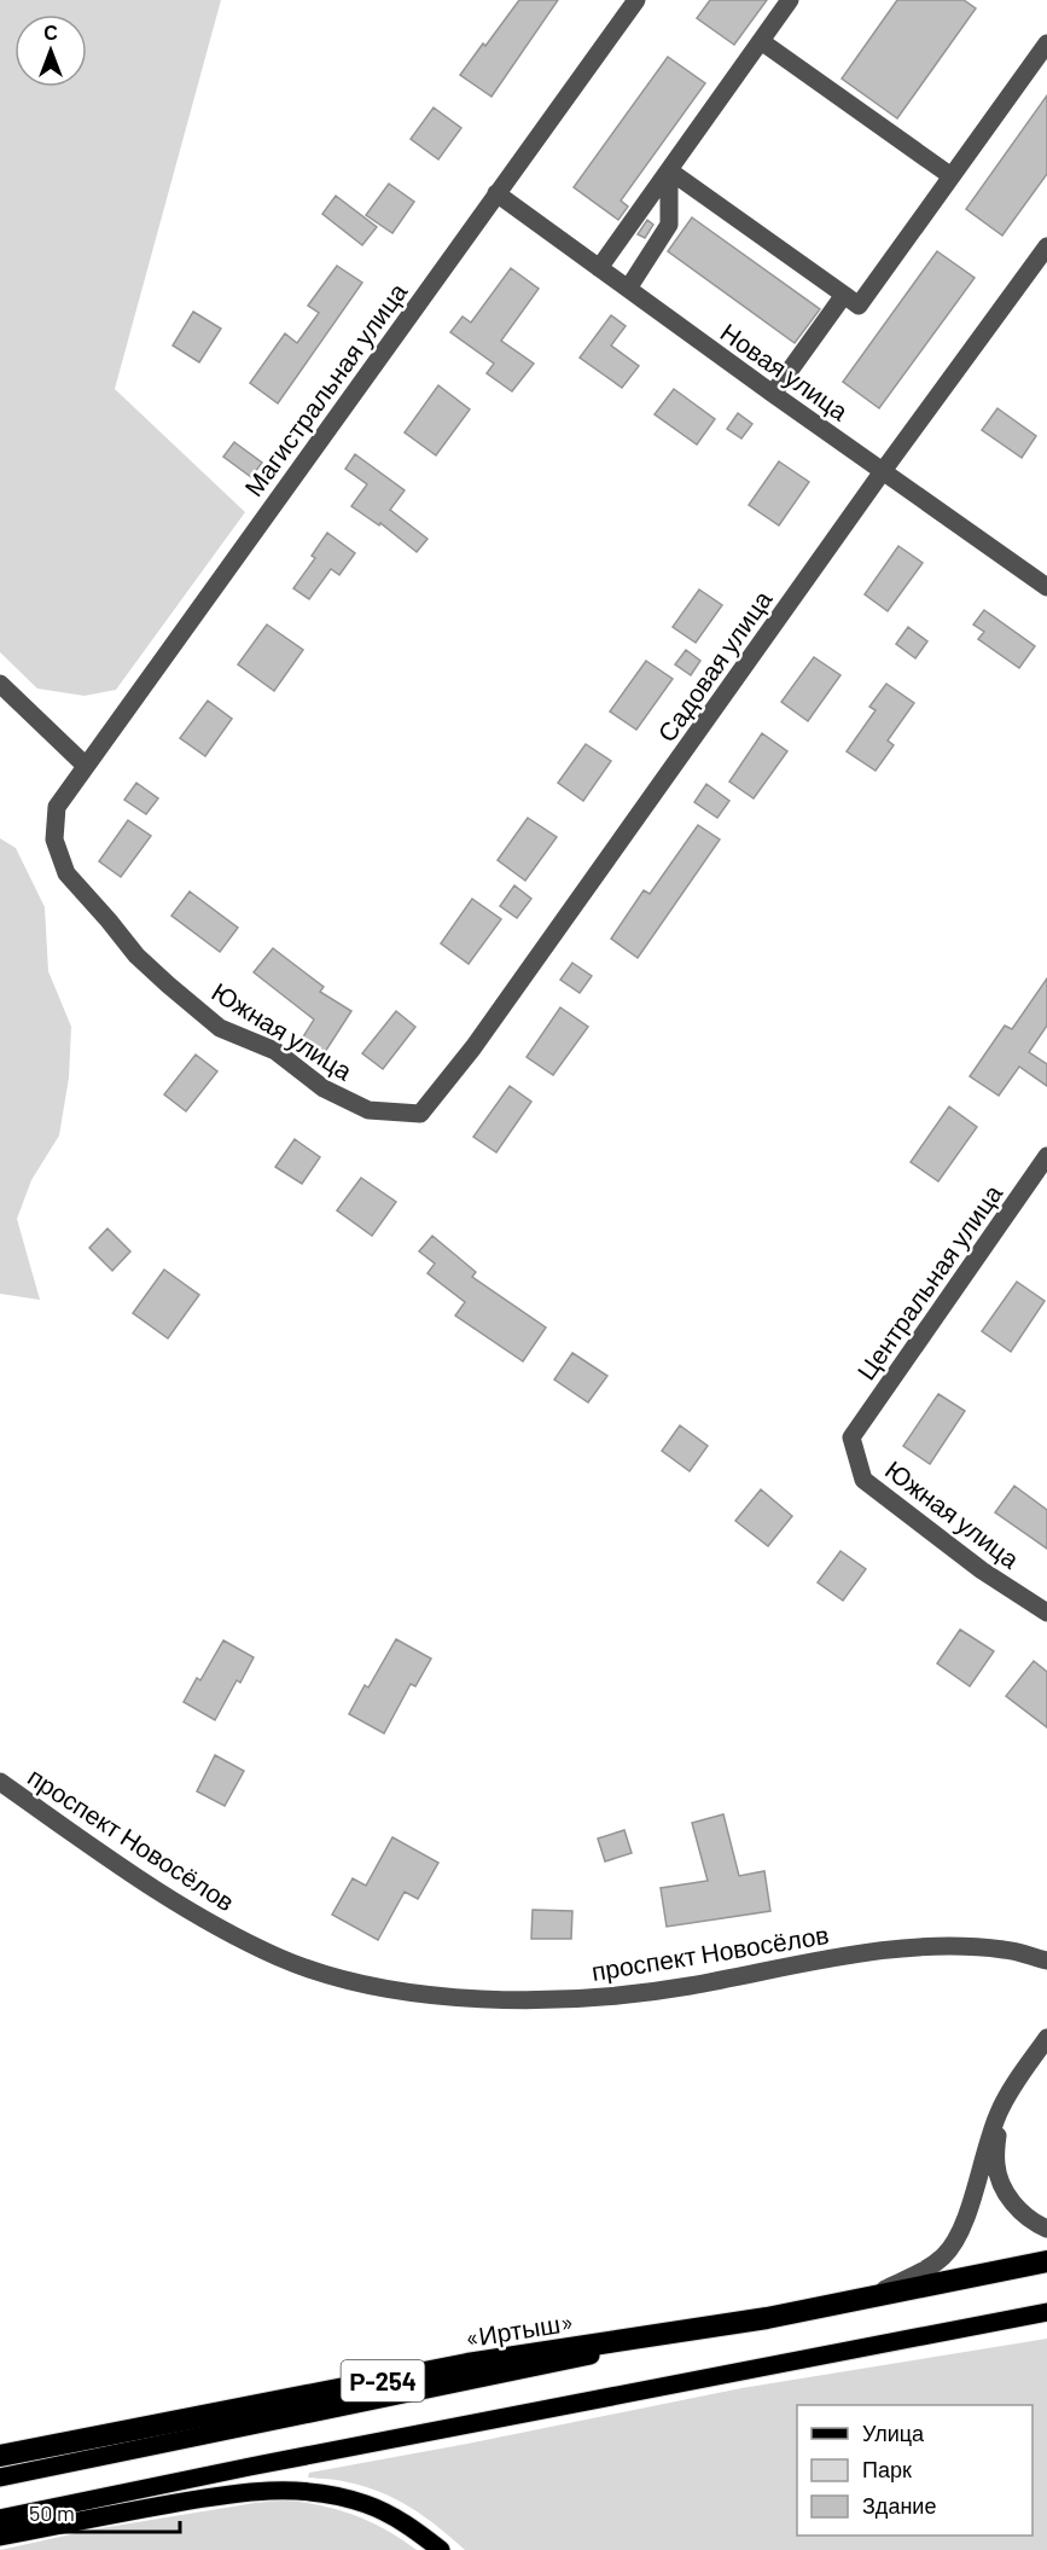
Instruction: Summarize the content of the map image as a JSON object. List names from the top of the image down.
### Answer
{
  "streets": {
    "highway": ["«Иртыш»", "Р-254"],
    "street": [
      "Новая улица",
      "Магистральная улица",
      "Садовая улица",
      "Южная улица",
      "Центральная улица",
      "проспект Новосёлов"
    ]
  },
  "crossings": [
    ["Новая улица", "Магистральная улица"],
    ["Новая улица", "Садовая улица"],
    ["Магистральная улица", "Южная улица"],
    ["Садовая улица", "Южная улица"],
    ["Южная улица", "Центральная улица"]
  ],
  "legend": ["Улица", "Парк", "Здание"],
  "scale_bar": "50 m",
  "north": "top"
}
